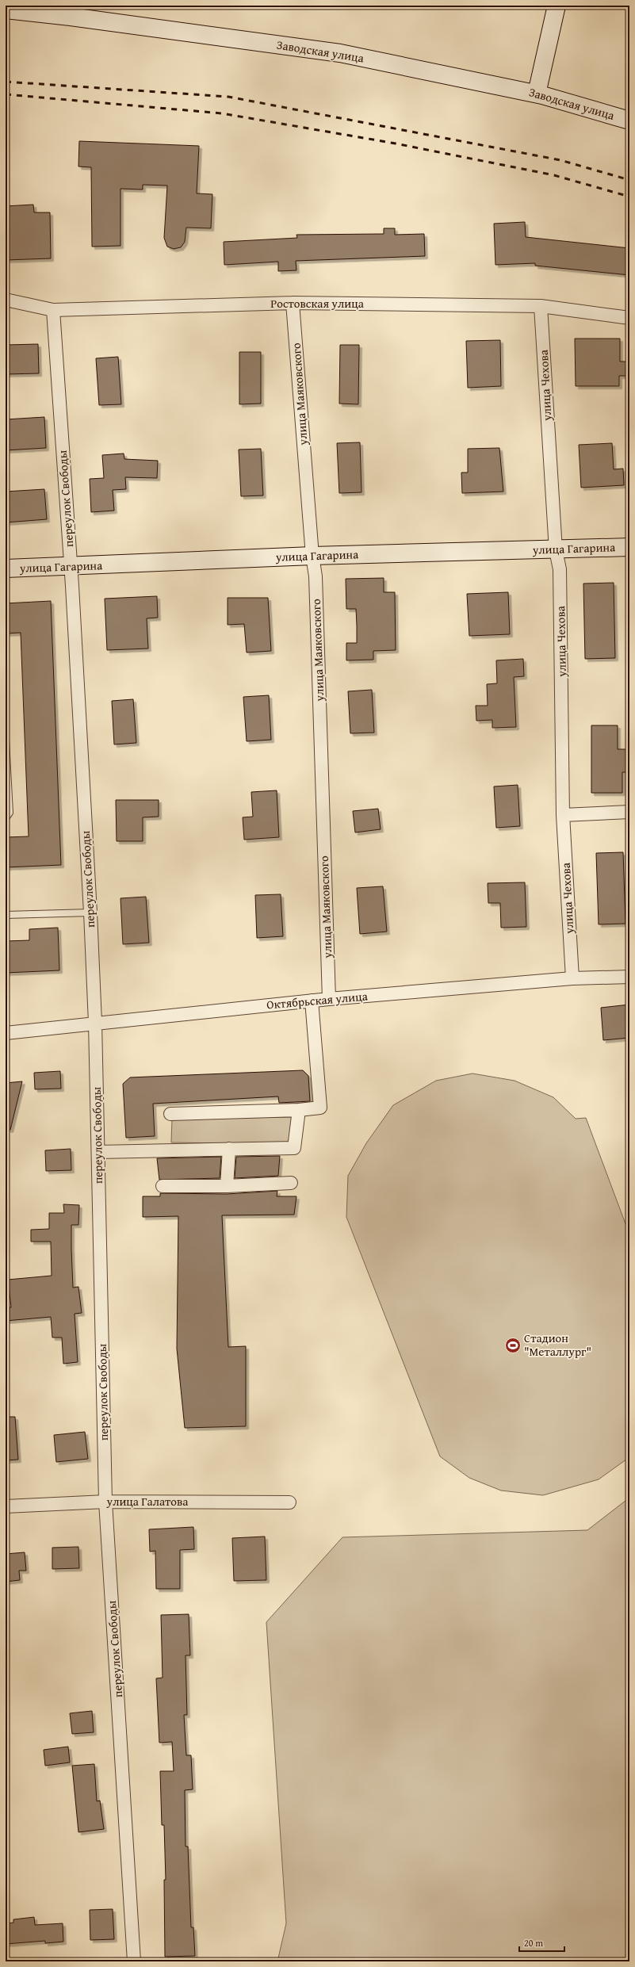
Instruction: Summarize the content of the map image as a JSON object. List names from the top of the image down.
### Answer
{
  "streets": {
    "main road": ["Заводская улица", "улица Гагарина"],
    "street": [
      "Ростовская улица",
      "улица Чехова",
      "улица Маяковского",
      "переулок Свободы",
      "Октябрьская улица",
      "улица Галатова"
    ]
  },
  "crossings": [
    ["Ростовская улица", "улица Чехова"],
    ["Ростовская улица", "улица Маяковского"],
    ["Ростовская улица", "переулок Свободы"],
    ["улица Чехова", "улица Гагарина"],
    ["улица Чехова", "Октябрьская улица"],
    ["улица Маяковского", "улица Гагарина"],
    ["улица Маяковского", "Октябрьская улица"],
    ["переулок Свободы", "улица Гагарина"],
    ["переулок Свободы", "Октябрьская улица"],
    ["переулок Свободы", "улица Галатова"]
  ],
  "places": {
    "sports": ["Стадион \"Металлург\""]
  },
  "scale_bar": "20 m"
}
